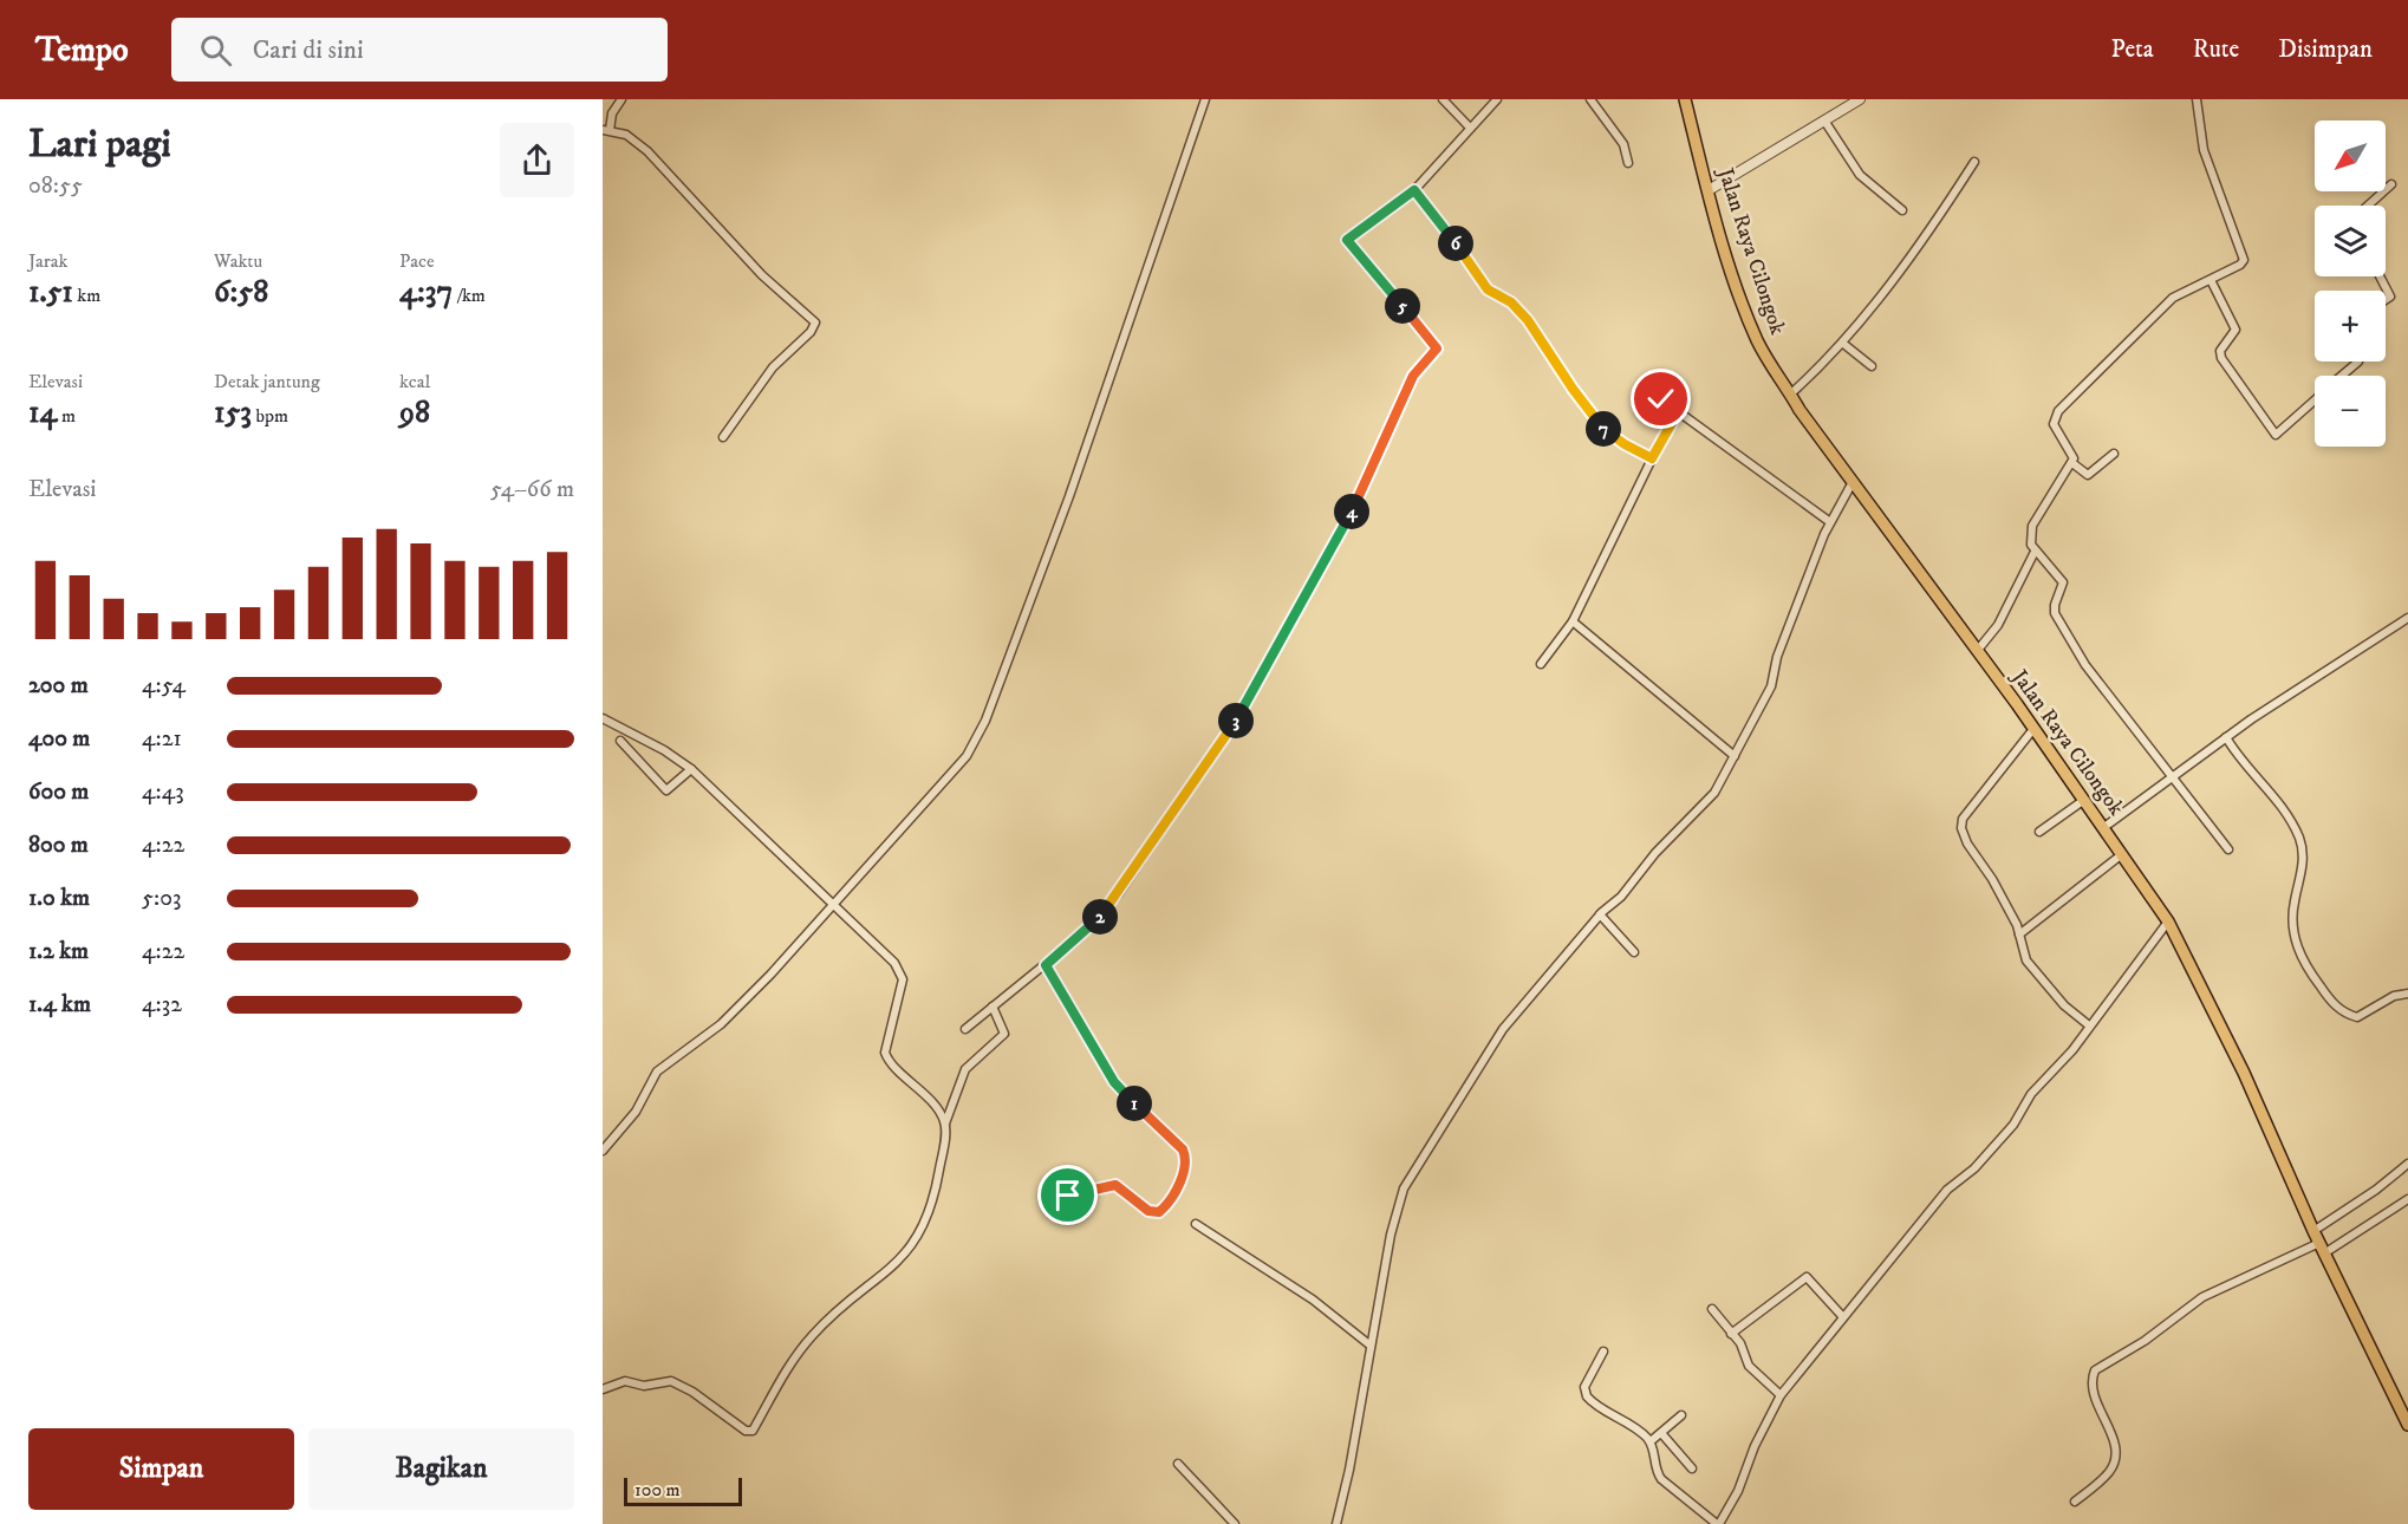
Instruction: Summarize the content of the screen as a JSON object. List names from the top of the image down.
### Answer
{
  "streets": {
    "highway": ["Jalan Raya Cilongok"]
  },
  "scale_bar": "100 m",
  "north": "bottom left",
  "page": {
    "header": "Tempo",
    "search": "Cari di sini",
    "nav": ["Peta", "Rute", "Disimpan"],
    "heading": ["Lari pagi", "08:55"],
    "map_buttons": ["+", "−"],
    "stats": [
      ["Jarak", "1.51 km"],
      ["Waktu", "6:58"],
      ["Pace", "4:37 /km"],
      ["Elevasi", "14 m"],
      ["Detak jantung", "153 bpm"],
      ["kcal", "98"]
    ],
    "pins": [
      "6",
      "5",
      "7",
      "4",
      "3",
      "2",
      "1"
    ],
    "chart": ["Elevasi", "54–66 m"],
    "list": [
      {
        "name": "200 m",
        "note": "4:54"
      },
      {
        "name": "400 m",
        "note": "4:21"
      },
      {
        "name": "600 m",
        "note": "4:43"
      },
      {
        "name": "800 m",
        "note": "4:22"
      },
      {
        "name": "1.0 km",
        "note": "5:03"
      },
      {
        "name": "1.2 km",
        "note": "4:22"
      },
      {
        "name": "1.4 km",
        "note": "4:32"
      }
    ],
    "buttons": ["Simpan", "Bagikan"],
    "scale": "100 m"
  }
}
